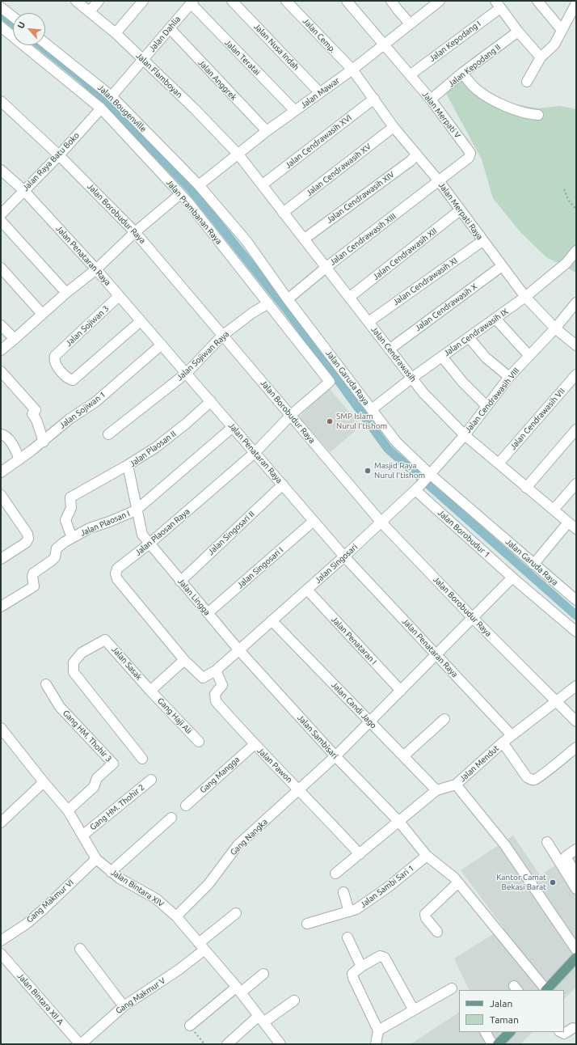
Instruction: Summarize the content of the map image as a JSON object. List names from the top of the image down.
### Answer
{
  "streets": {
    "street": [
      "Jalan Dahlia",
      "Jalan Cemp.",
      "Jalan Kepodang I",
      "Jalan Nusa Indah",
      "Jalan Teratai",
      "Jalan Kepodang II",
      "Jalan Flamboyan",
      "Jalan Anggrek",
      "Jalan Mawar",
      "Jalan Bougenville",
      "Jalan Merpati V",
      "Jalan Cendrawasih XVI",
      "Jalan Raya Batu Boko",
      "Jalan Cendrawasih XV",
      "Jalan Cendrawasih XIV",
      "Jalan Merpati Raya",
      "Jalan Prambanan Raya",
      "Jalan Borobudur Raya",
      "Jalan Cendrawasih XIII",
      "Jalan Cendrawasih XII",
      "Jalan Penataran Raya",
      "Jalan Cendrawasih XI",
      "Jalan Cendrawasih X",
      "Jalan Sojiwan 3",
      "Jalan Cendrawasih IX",
      "Jalan Cendrawasih",
      "Jalan Sojiwan Raya",
      "Jalan Garuda Raya",
      "Jalan Cendrawasih VIII",
      "Jalan Sojiwan 1",
      "Jalan Cendrawasih VII",
      "Jalan Plaosan II",
      "Jalan Plaosan I",
      "Jalan Plaosan Raya",
      "Jalan Singosari II",
      "Jalan Borobudur 1",
      "Jalan Singosari",
      "Jalan Singosari I",
      "Jalan Lingga",
      "Jalan Penataran I",
      "Jalan Sasak",
      "Jalan Candi Jago",
      "Gang Haji Ali",
      "Gang HM. Thohir 3",
      "Jalan Sambisari",
      "Jalan Mendut",
      "Jalan Pawon",
      "Gang Mangga",
      "Gang HM. Thohir 2",
      "Gang Nangka",
      "Jalan Sambi Sari 1",
      "Jalan Bintara XIV",
      "Gang Makmur VI",
      "Gang Makmur V",
      "Jalan Bintara XII A"
    ]
  },
  "crossings": [
    ["Jalan Dahlia", "Jalan Teratai"],
    ["Jalan Dahlia", "Jalan Flamboyan"],
    ["Jalan Dahlia", "Jalan Anggrek"],
    ["Jalan Dahlia", "Jalan Bougenville"],
    ["Jalan Cemp.", "Jalan Mawar"],
    ["Jalan Cemp.", "Jalan Merpati Raya"],
    ["Jalan Kepodang I", "Jalan Merpati V"],
    ["Jalan Nusa Indah", "Jalan Mawar"],
    ["Jalan Teratai", "Jalan Mawar"],
    ["Jalan Kepodang II", "Jalan Merpati V"],
    ["Jalan Flamboyan", "Jalan Mawar"],
    ["Jalan Flamboyan", "Jalan Cendrawasih"],
    ["Jalan Anggrek", "Jalan Mawar"],
    ["Jalan Mawar", "Jalan Bougenville"],
    ["Jalan Mawar", "Jalan Merpati V"],
    ["Jalan Mawar", "Jalan Merpati Raya"],
    ["Jalan Mawar", "Jalan Cendrawasih"],
    ["Jalan Mawar", "Jalan Garuda Raya"],
    ["Jalan Bougenville", "Jalan Garuda Raya"],
    ["Jalan Merpati V", "Jalan Merpati Raya"],
    ["Jalan Merpati V", "Jalan Cendrawasih XIII"],
    ["Jalan Cendrawasih XVI", "Jalan Merpati Raya"],
    ["Jalan Cendrawasih XVI", "Jalan Cendrawasih"],
    ["Jalan Raya Batu Boko", "Jalan Prambanan Raya"],
    ["Jalan Raya Batu Boko", "Jalan Borobudur Raya"],
    ["Jalan Raya Batu Boko", "Jalan Penataran Raya"],
    ["Jalan Cendrawasih XV", "Jalan Merpati Raya"],
    ["Jalan Cendrawasih XV", "Jalan Cendrawasih"],
    ["Jalan Cendrawasih XIV", "Jalan Merpati Raya"],
    ["Jalan Cendrawasih XIV", "Jalan Cendrawasih"],
    ["Jalan Merpati Raya", "Jalan Cendrawasih XIII"],
    ["Jalan Merpati Raya", "Jalan Cendrawasih XII"],
    ["Jalan Merpati Raya", "Jalan Cendrawasih XI"],
    ["Jalan Merpati Raya", "Jalan Cendrawasih X"],
    ["Jalan Merpati Raya", "Jalan Cendrawasih IX"],
    ["Jalan Merpati Raya", "Jalan Cendrawasih VIII"],
    ["Jalan Prambanan Raya", "Jalan Borobudur Raya"],
    ["Jalan Prambanan Raya", "Jalan Sojiwan Raya"],
    ["Jalan Prambanan Raya", "Jalan Plaosan Raya"],
    ["Jalan Borobudur Raya", "Jalan Sojiwan Raya"],
    ["Jalan Borobudur Raya", "Jalan Plaosan Raya"],
    ["Jalan Borobudur Raya", "Jalan Singosari"],
    ["Jalan Borobudur Raya", "Jalan Mendut"],
    ["Jalan Borobudur Raya", "Gang Nangka"],
    ["Jalan Cendrawasih XIII", "Jalan Cendrawasih"],
    ["Jalan Cendrawasih XIII", "Jalan Garuda Raya"],
    ["Jalan Cendrawasih XII", "Jalan Cendrawasih"],
    ["Jalan Penataran Raya", "Jalan Sojiwan 3"],
    ["Jalan Penataran Raya", "Jalan Sojiwan Raya"],
    ["Jalan Penataran Raya", "Jalan Sojiwan 1"],
    ["Jalan Penataran Raya", "Jalan Plaosan II"],
    ["Jalan Penataran Raya", "Jalan Plaosan I"],
    ["Jalan Penataran Raya", "Jalan Plaosan Raya"],
    ["Jalan Penataran Raya", "Jalan Singosari II"],
    ["Jalan Penataran Raya", "Jalan Singosari"],
    ["Jalan Penataran Raya", "Jalan Singosari I"],
    ["Jalan Penataran Raya", "Jalan Mendut"],
    ["Jalan Penataran Raya", "Gang Nangka"],
    ["Jalan Cendrawasih XI", "Jalan Cendrawasih"],
    ["Jalan Cendrawasih X", "Jalan Cendrawasih"],
    ["Jalan Cendrawasih IX", "Jalan Cendrawasih"],
    ["Jalan Cendrawasih IX", "Jalan Garuda Raya"],
    ["Jalan Cendrawasih", "Jalan Cendrawasih VIII"],
    ["Jalan Cendrawasih", "Jalan Cendrawasih VII"],
    ["Jalan Garuda Raya", "Jalan Cendrawasih VIII"],
    ["Jalan Garuda Raya", "Jalan Singosari"],
    ["Jalan Cendrawasih VIII", "Jalan Singosari"],
    ["Jalan Plaosan II", "Jalan Plaosan I"],
    ["Jalan Plaosan II", "Jalan Plaosan Raya"],
    ["Jalan Plaosan II", "Jalan Lingga"],
    ["Jalan Plaosan Raya", "Jalan Lingga"],
    ["Jalan Singosari II", "Jalan Lingga"],
    ["Jalan Borobudur 1", "Jalan Singosari"],
    ["Jalan Borobudur 1", "Gang Nangka"],
    ["Jalan Singosari", "Jalan Lingga"],
    ["Jalan Singosari", "Jalan Penataran I"],
    ["Jalan Singosari", "Jalan Candi Jago"],
    ["Jalan Singosari", "Jalan Sambisari"],
    ["Jalan Singosari I", "Jalan Lingga"],
    ["Jalan Lingga", "Jalan Sambisari"],
    ["Jalan Penataran I", "Gang Nangka"],
    ["Jalan Sasak", "Gang Haji Ali"],
    ["Jalan Candi Jago", "Jalan Mendut"],
    ["Jalan Candi Jago", "Gang Nangka"],
    ["Gang HM. Thohir 3", "Jalan Bintara XIV"],
    ["Jalan Sambisari", "Jalan Mendut"],
    ["Jalan Sambisari", "Gang Nangka"],
    ["Jalan Sambisari", "Jalan Sambi Sari 1"],
    ["Jalan Mendut", "Jalan Pawon"],
    ["Jalan Pawon", "Gang Mangga"],
    ["Jalan Pawon", "Gang Nangka"],
    ["Gang HM. Thohir 2", "Jalan Bintara XIV"],
    ["Gang Nangka", "Jalan Bintara XIV"],
    ["Jalan Bintara XIV", "Gang Makmur VI"],
    ["Jalan Bintara XIV", "Gang Makmur V"],
    ["Gang Makmur V", "Jalan Bintara XII A"]
  ],
  "places": ["SMP Islam Nurul I'tishom", "Masjid Raya Nurul I'tishom", "Kantor Camat Bekasi Barat"],
  "legend": ["Jalan", "Taman"],
  "north": "top left"
}
